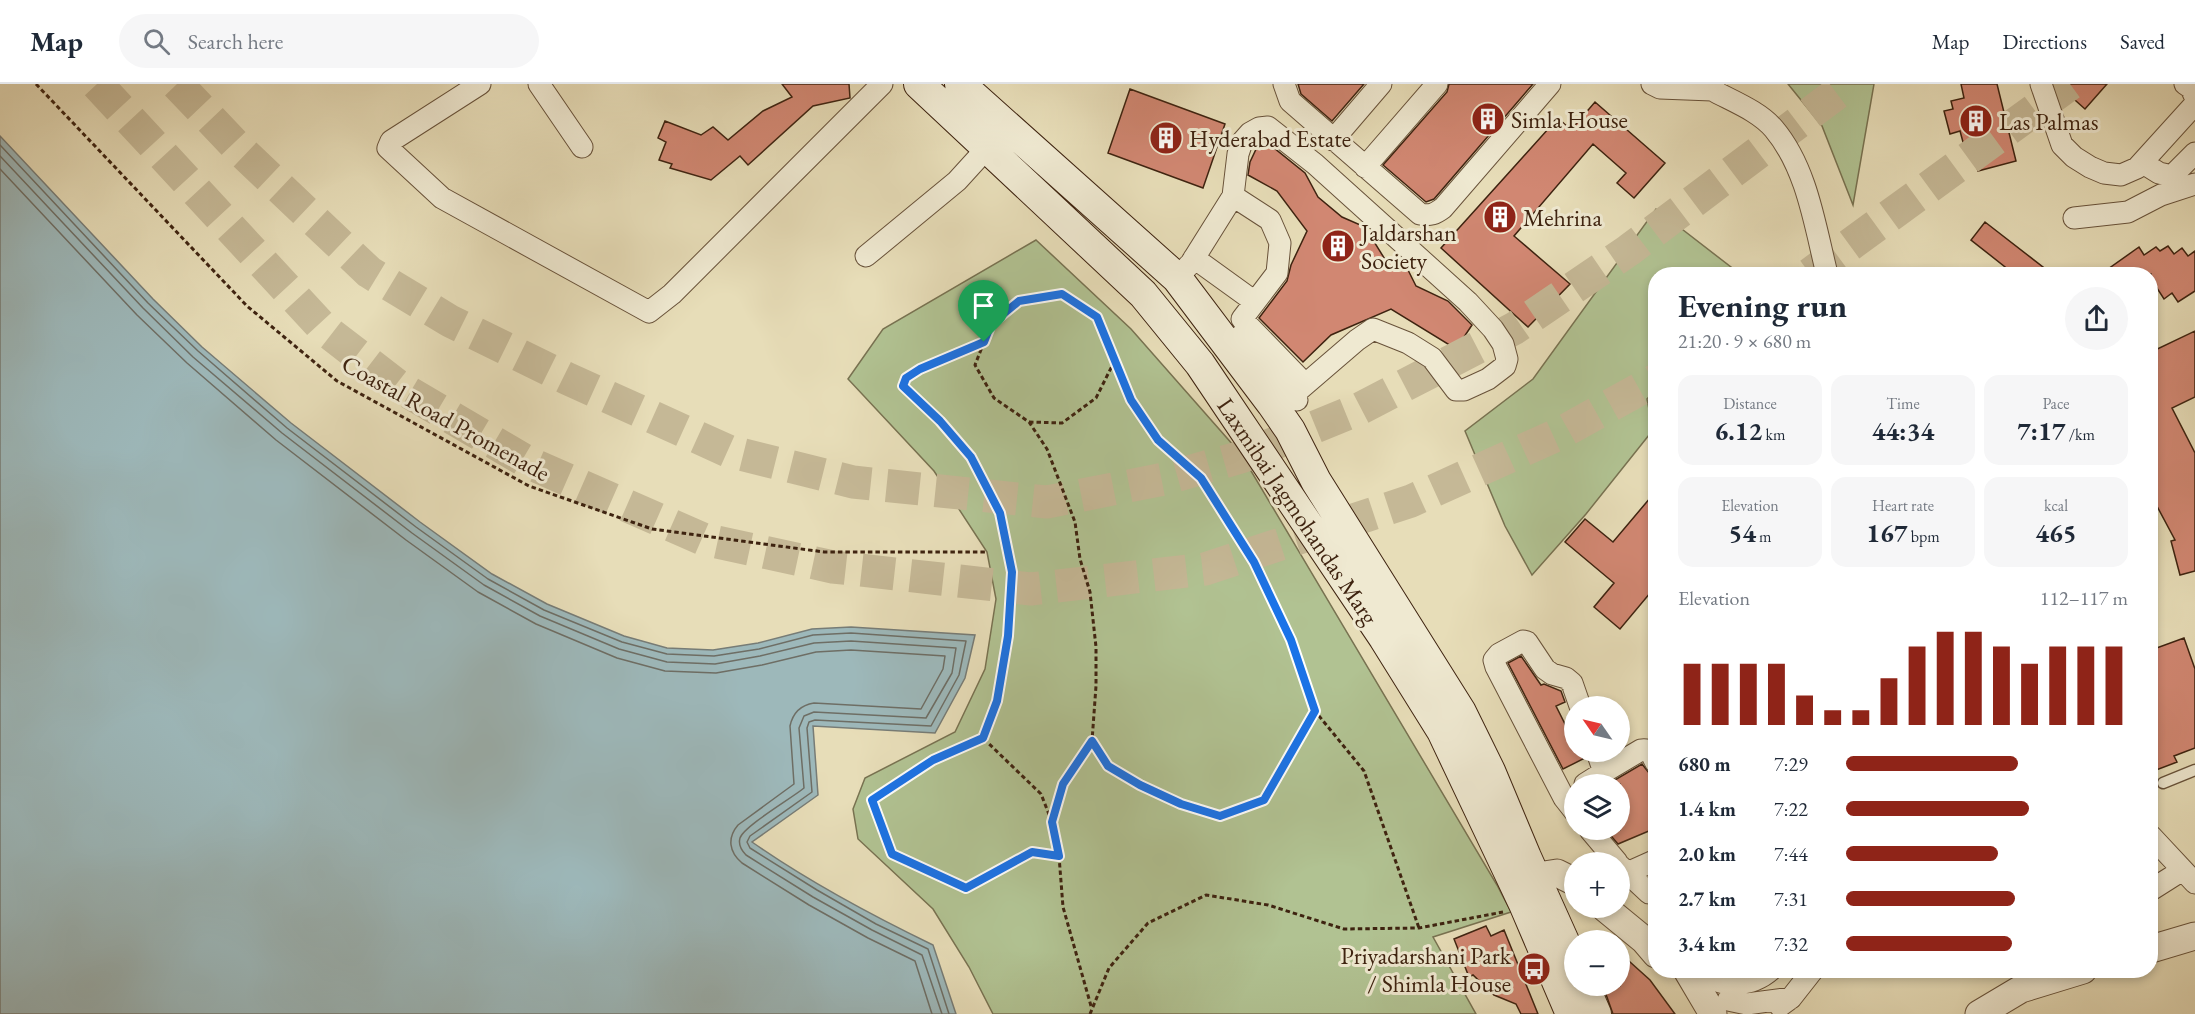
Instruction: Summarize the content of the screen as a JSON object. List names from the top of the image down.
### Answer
{
  "streets": {
    "main road": ["Laxmibai Jagmohandas Marg"],
    "path": ["Coastal Road Promenade"]
  },
  "places": {
    "building": [
      "Simla House",
      "Las Palmas",
      "Hyderabad Estate",
      "Mehrina",
      "Jaldarshan Society"
    ],
    "bus stop": ["Priyadarshani Park / Shimla House"]
  },
  "north": "top left",
  "page": {
    "header": "Map",
    "search": "Search here",
    "nav": ["Map", "Directions", "Saved"],
    "heading": ["Evening run", "21:20 · 9 × 680 m"],
    "stats": [
      ["Distance", "6.12 km"],
      ["Time", "44:34"],
      ["Pace", "7:17 /km"],
      ["Elevation", "54 m"],
      ["Heart rate", "167 bpm"],
      ["kcal", "465"]
    ],
    "chart": ["Elevation", "112–117 m"],
    "map_buttons": ["+", "−"],
    "list": [
      {
        "name": "680 m",
        "note": "7:29"
      },
      {
        "name": "1.4 km",
        "note": "7:22"
      },
      {
        "name": "2.0 km",
        "note": "7:44"
      },
      {
        "name": "2.7 km",
        "note": "7:31"
      },
      {
        "name": "3.4 km",
        "note": "7:32"
      }
    ]
  }
}
